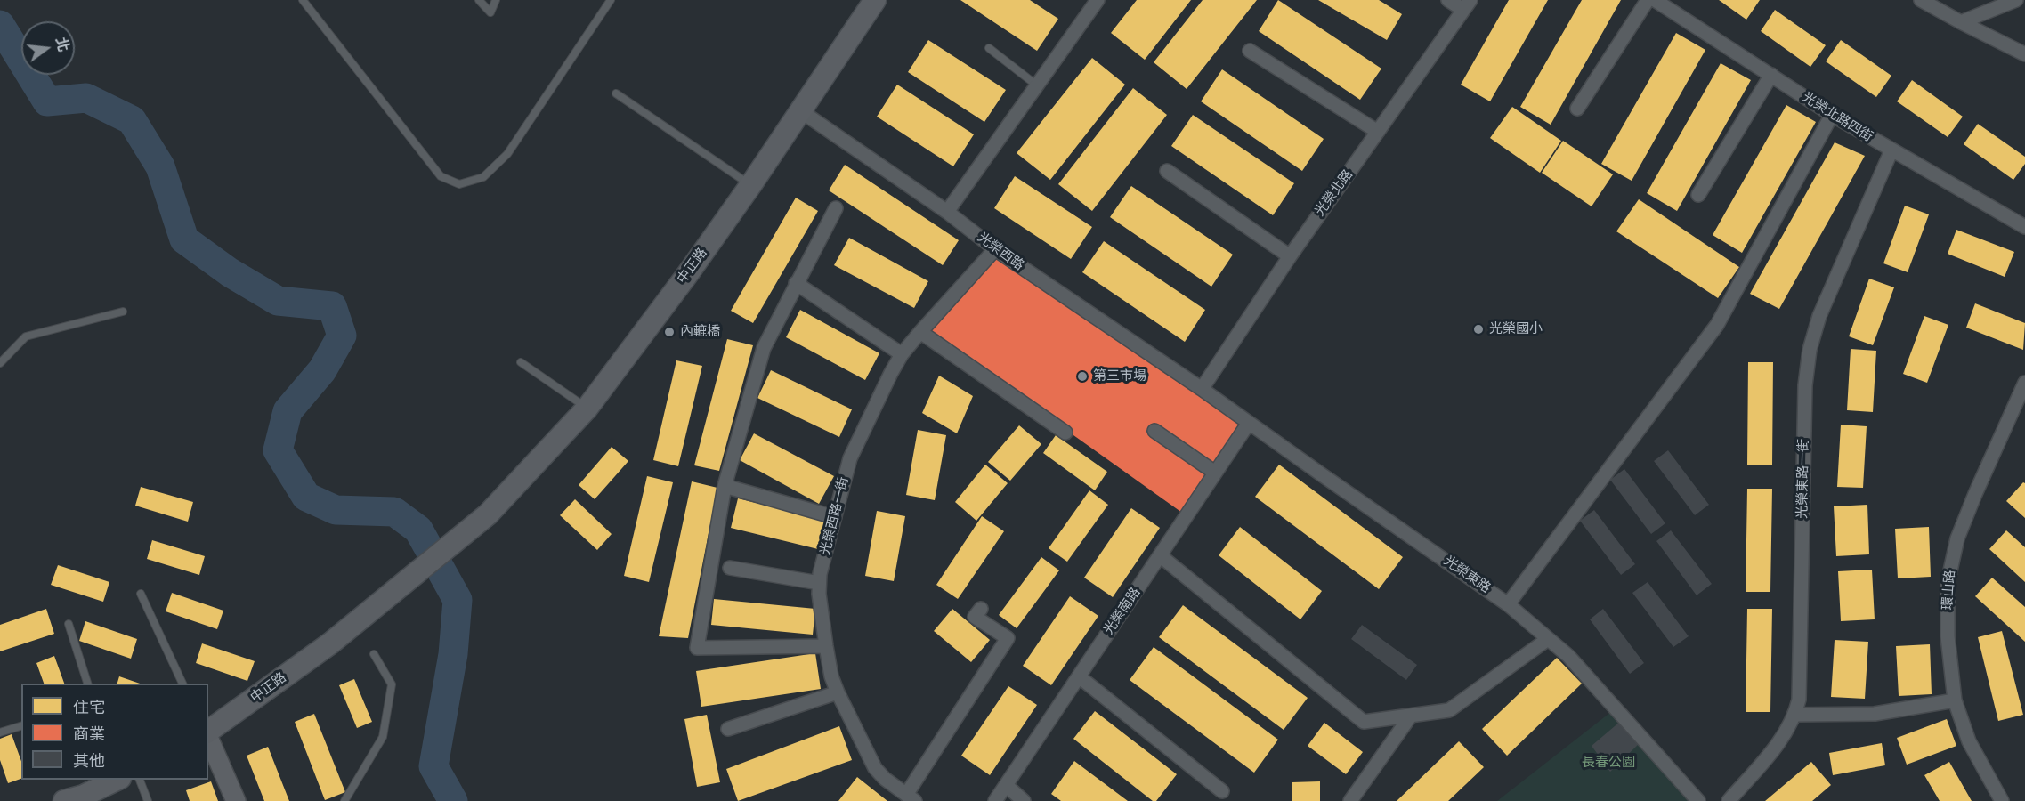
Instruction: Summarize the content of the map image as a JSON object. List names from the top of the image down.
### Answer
{
  "streets": {
    "main road": ["中正路"],
    "street": [
      "光榮北路四街",
      "光榮北路",
      "光榮西路",
      "光榮東路一街",
      "光榮西路一街",
      "光榮東路",
      "環山路",
      "光榮南路"
    ]
  },
  "crossings": [
    ["光榮北路四街", "光榮東路一街"],
    ["光榮北路", "光榮西路"],
    ["光榮北路", "光榮東路"],
    ["光榮西路", "中正路"],
    ["光榮西路", "光榮西路一街"],
    ["光榮西路", "光榮東路"],
    ["光榮東路", "光榮南路"]
  ],
  "parks": ["長春公園"],
  "places": ["光榮國小", "內轆橋", "第三市場"],
  "legend": ["住宅", "商業", "其他"],
  "north": "right"
}
